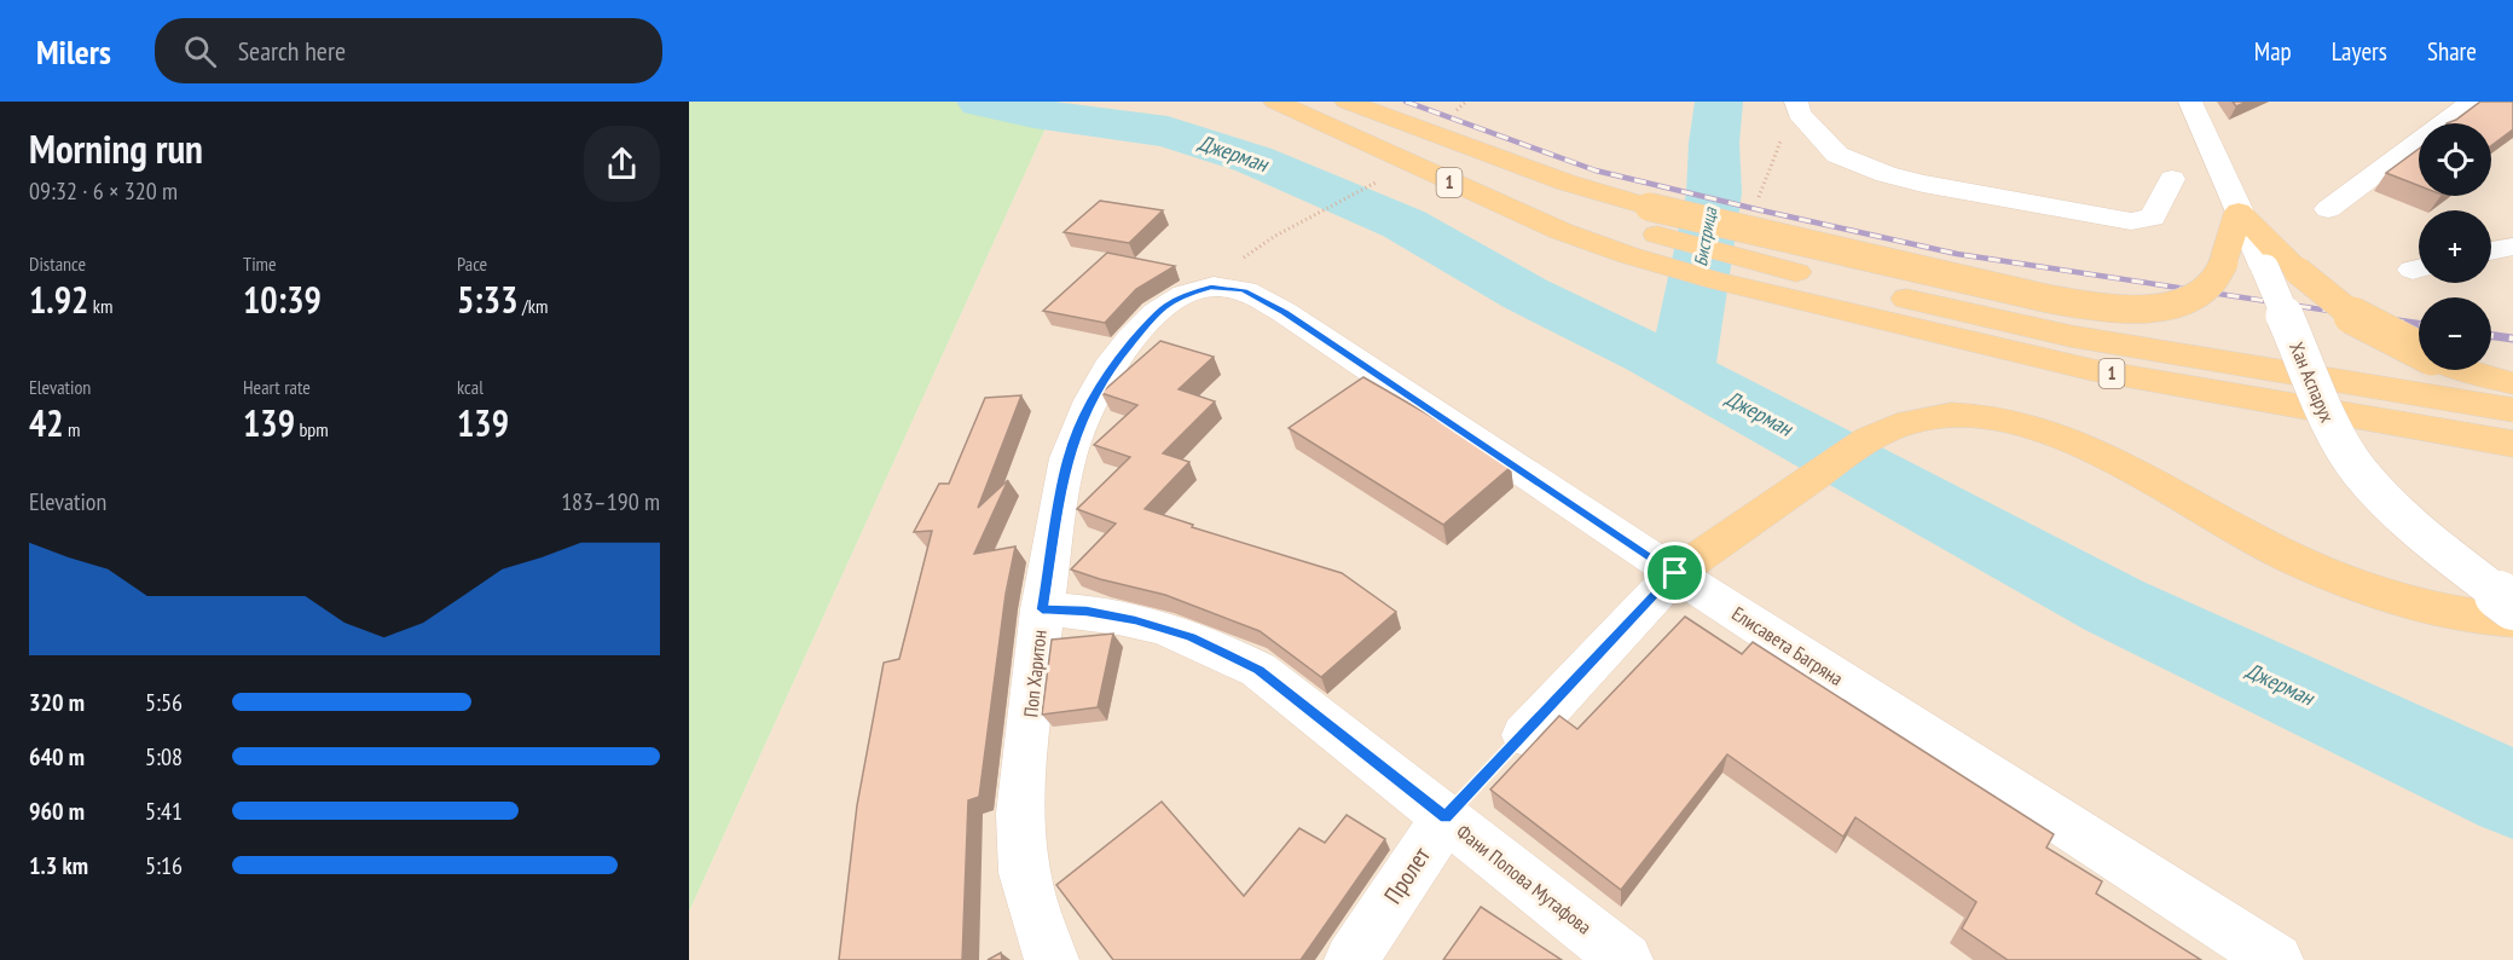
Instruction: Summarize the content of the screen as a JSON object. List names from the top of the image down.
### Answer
{
  "streets": {
    "main road": ["1"],
    "street": [
      "Хан Аспарух",
      "Елисавета Багряна",
      "Поп Харитон",
      "Пролет",
      "Фани Попова Мутафова"
    ]
  },
  "crossings": [
    ["Елисавета Багряна", "Поп Харитон"],
    ["Поп Харитон", "Фани Попова Мутафова"],
    ["Пролет", "Фани Попова Мутафова"]
  ],
  "water": ["Джерман", "Бистрица"],
  "page": {
    "header": "Milers",
    "search": "Search here",
    "nav": ["Map", "Layers", "Share"],
    "heading": ["Morning run", "09:32 · 6 × 320 m"],
    "map_buttons": ["+", "−"],
    "stats": [
      ["Distance", "1.92 km"],
      ["Time", "10:39"],
      ["Pace", "5:33 /km"],
      ["Elevation", "42 m"],
      ["Heart rate", "139 bpm"],
      ["kcal", "139"]
    ],
    "chart": ["Elevation", "183–190 m"],
    "list": [
      {
        "name": "320 m",
        "note": "5:56"
      },
      {
        "name": "640 m",
        "note": "5:08"
      },
      {
        "name": "960 m",
        "note": "5:41"
      },
      {
        "name": "1.3 km",
        "note": "5:16"
      }
    ]
  }
}
